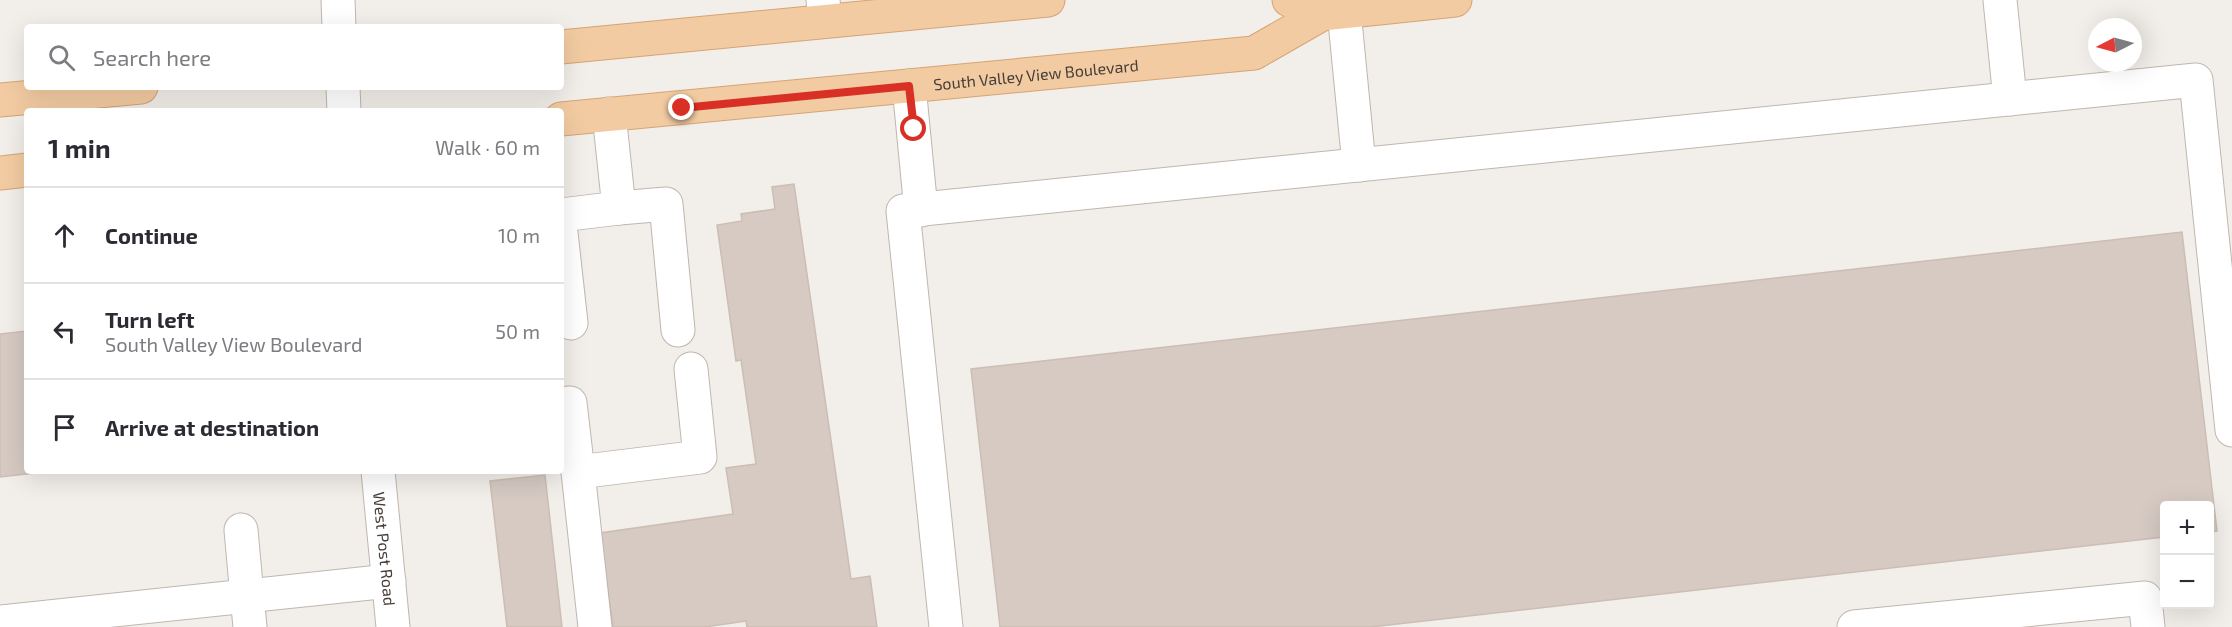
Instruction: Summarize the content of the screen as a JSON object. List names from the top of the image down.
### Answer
{
  "streets": {
    "main road": ["South Valley View Boulevard"],
    "street": ["West Post Road"]
  },
  "north": "left",
  "page": {
    "search": "Search here",
    "heading": ["1 min", "Walk · 60 m"],
    "list": [
      ["Continue", "10 m"],
      ["Turn left", "South Valley View Boulevard", "50 m"],
      "Arrive at destination"
    ],
    "map_buttons": ["+", "−"]
  }
}
